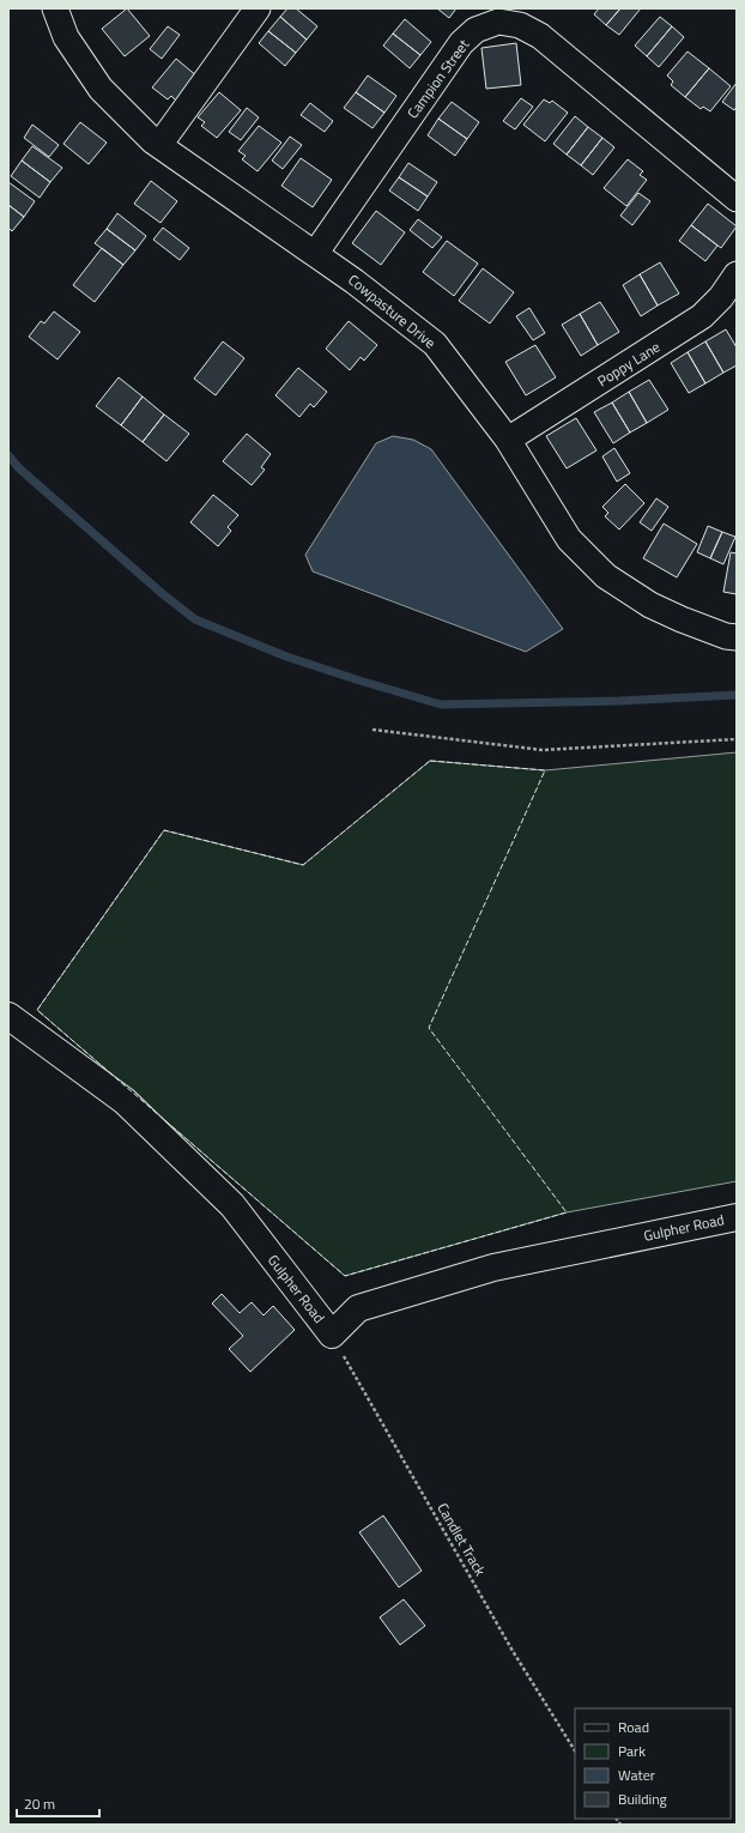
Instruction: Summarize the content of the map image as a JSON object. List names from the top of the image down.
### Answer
{
  "streets": {
    "street": [
      "Campion Street",
      "Cowpasture Drive",
      "Poppy Lane",
      "Gulpher Road"
    ],
    "path": ["Candlet Track"]
  },
  "crossings": [
    ["Campion Street", "Cowpasture Drive"],
    ["Cowpasture Drive", "Poppy Lane"],
    ["Gulpher Road", "Candlet Track"]
  ],
  "legend": [
    "Road",
    "Park",
    "Water",
    "Building"
  ],
  "scale_bar": "20 m"
}
